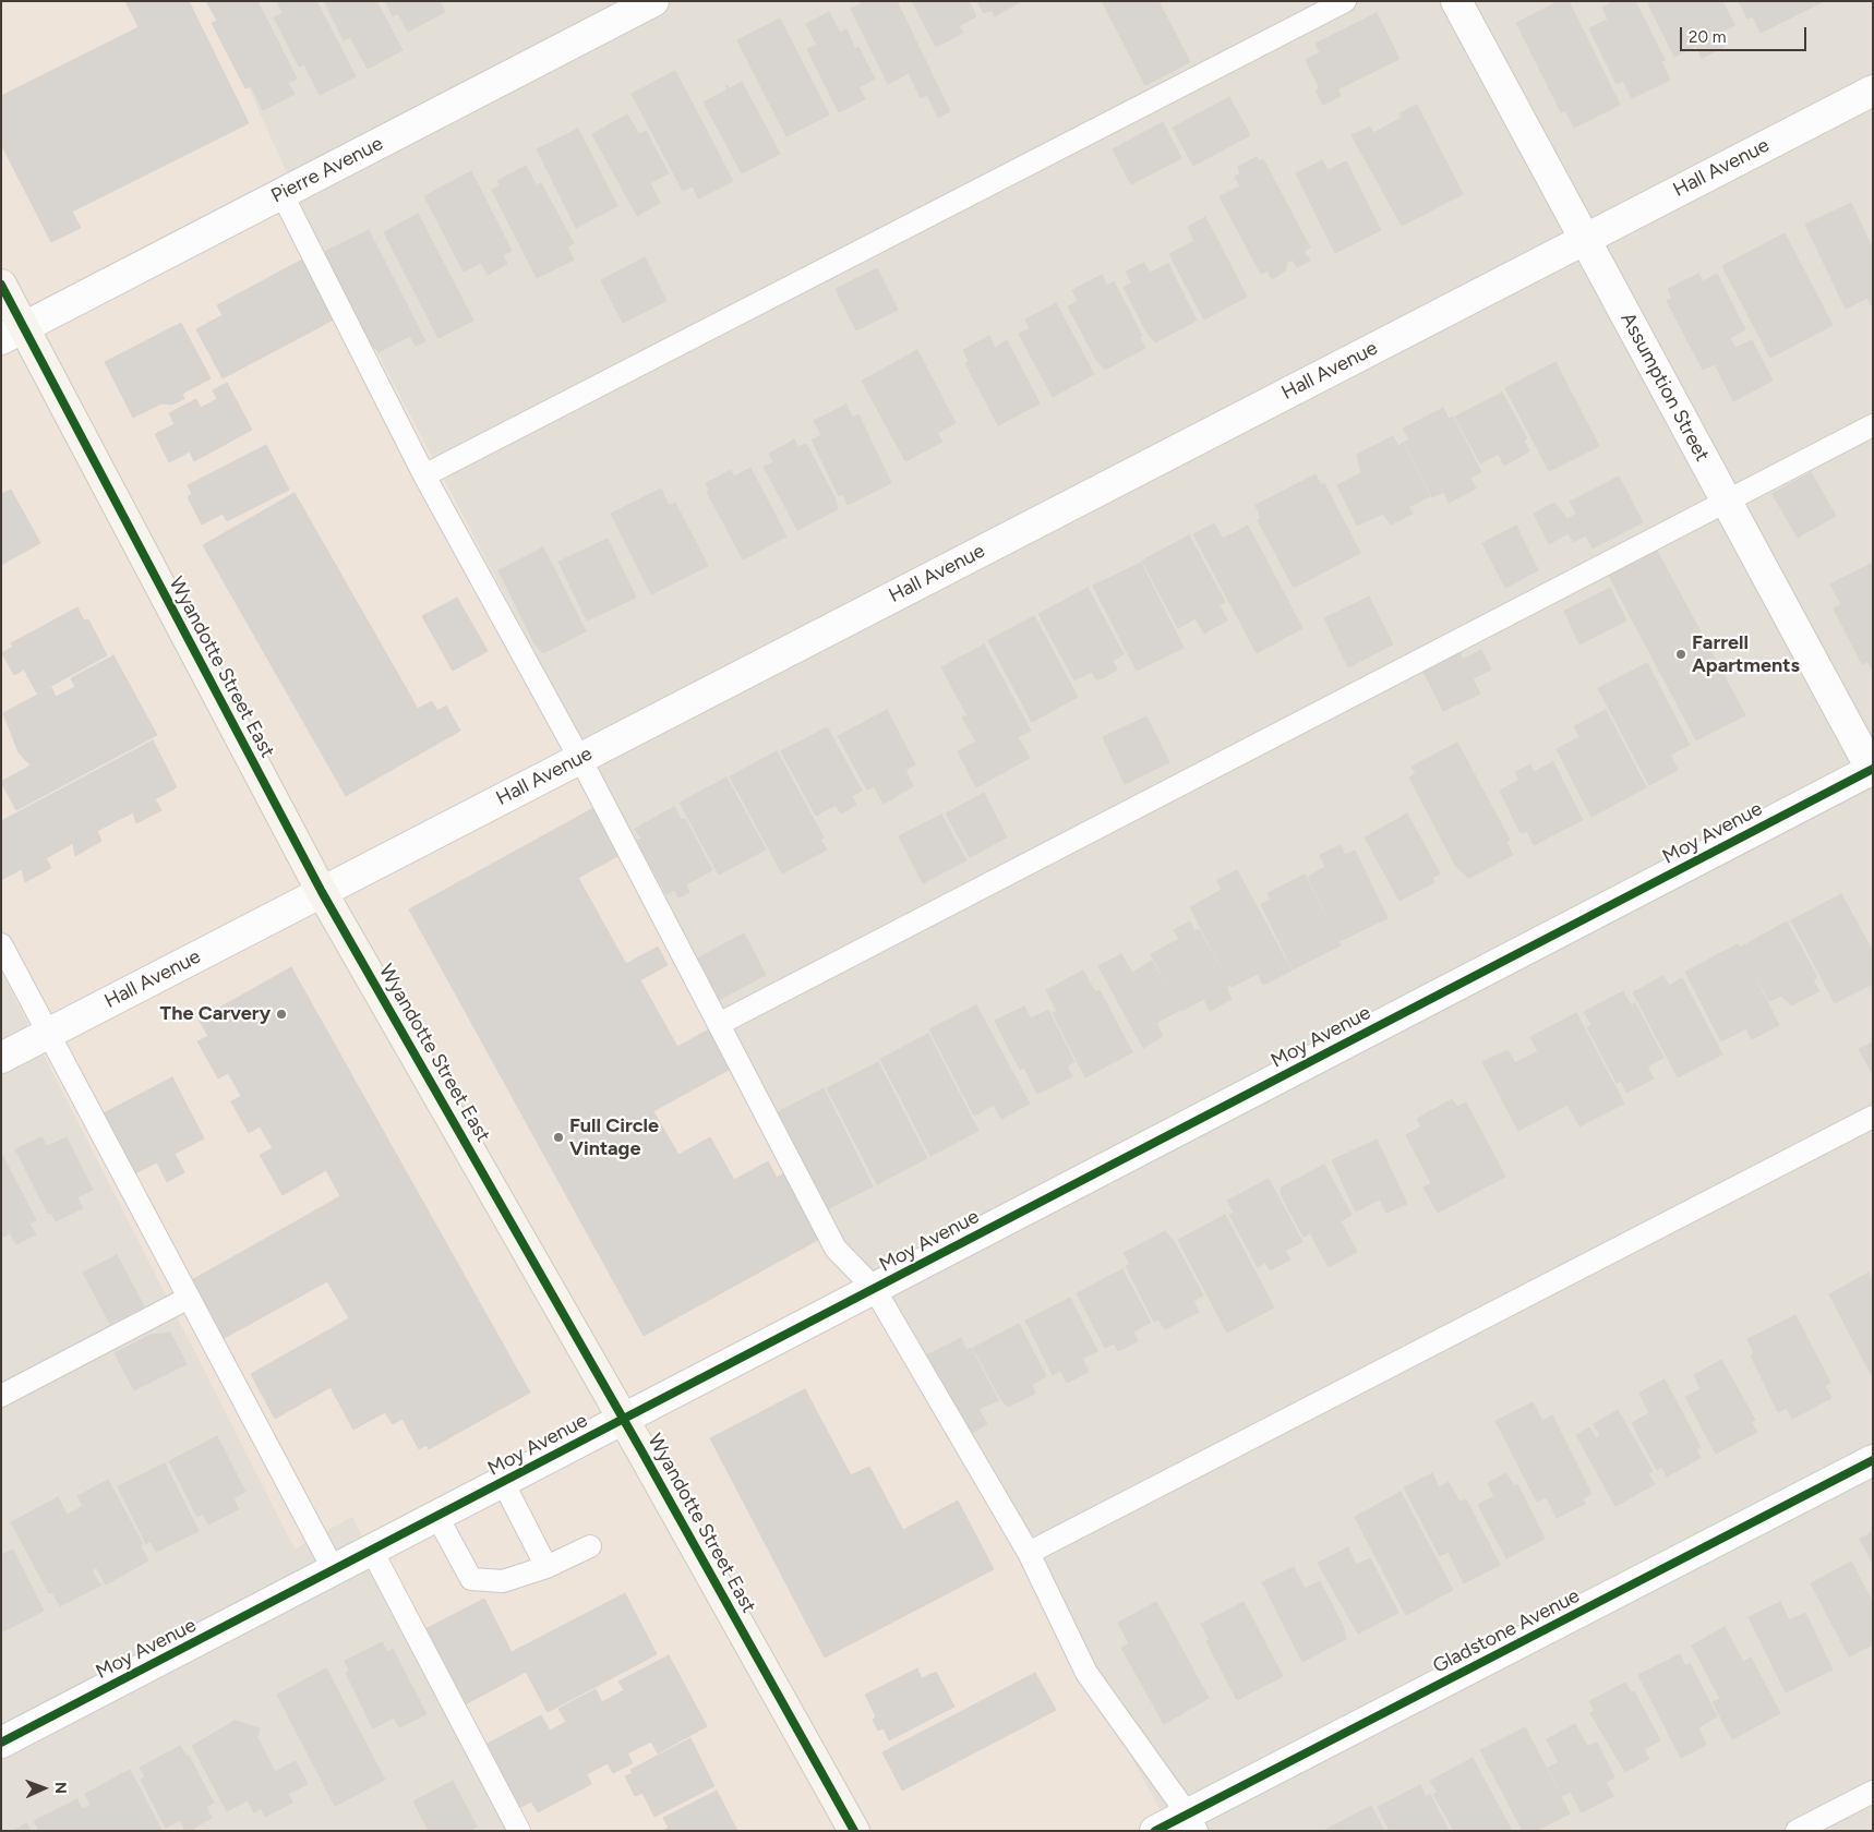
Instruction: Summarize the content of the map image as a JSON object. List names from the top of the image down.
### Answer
{
  "streets": {
    "main road": ["Wyandotte Street East"],
    "street": [
      "Hall Avenue",
      "Pierre Avenue",
      "Assumption Street",
      "Moy Avenue",
      "Gladstone Avenue"
    ]
  },
  "crossings": [
    ["Hall Avenue", "Assumption Street"],
    ["Hall Avenue", "Wyandotte Street East"],
    ["Pierre Avenue", "Wyandotte Street East"],
    ["Assumption Street", "Moy Avenue"],
    ["Wyandotte Street East", "Moy Avenue"]
  ],
  "places": ["Farrell Apartments", "The Carvery", "Full Circle Vintage"],
  "scale_bar": "20 m",
  "north": "right"
}
